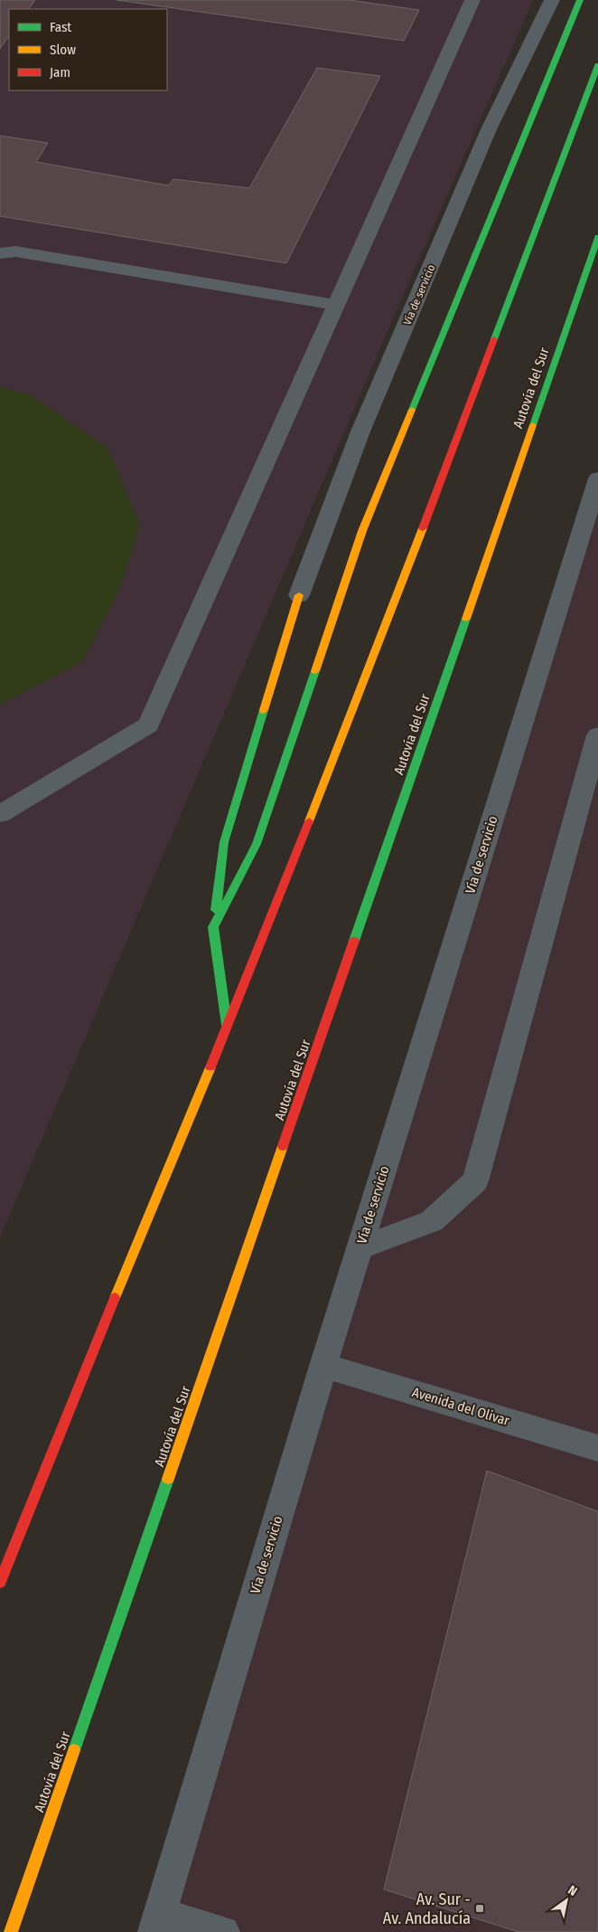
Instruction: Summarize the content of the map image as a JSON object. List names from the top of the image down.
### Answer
{
  "streets": {
    "highway": ["Autovía del Sur"],
    "street": ["Vía de servicio", "Avenida del Olivar"]
  },
  "crossings": [
    ["Vía de servicio", "Avenida del Olivar"]
  ],
  "places": {
    "transit": ["Av. Sur - Av. Andalucía"]
  },
  "legend": ["Fast", "Slow", "Jam"],
  "north": "top right"
}
